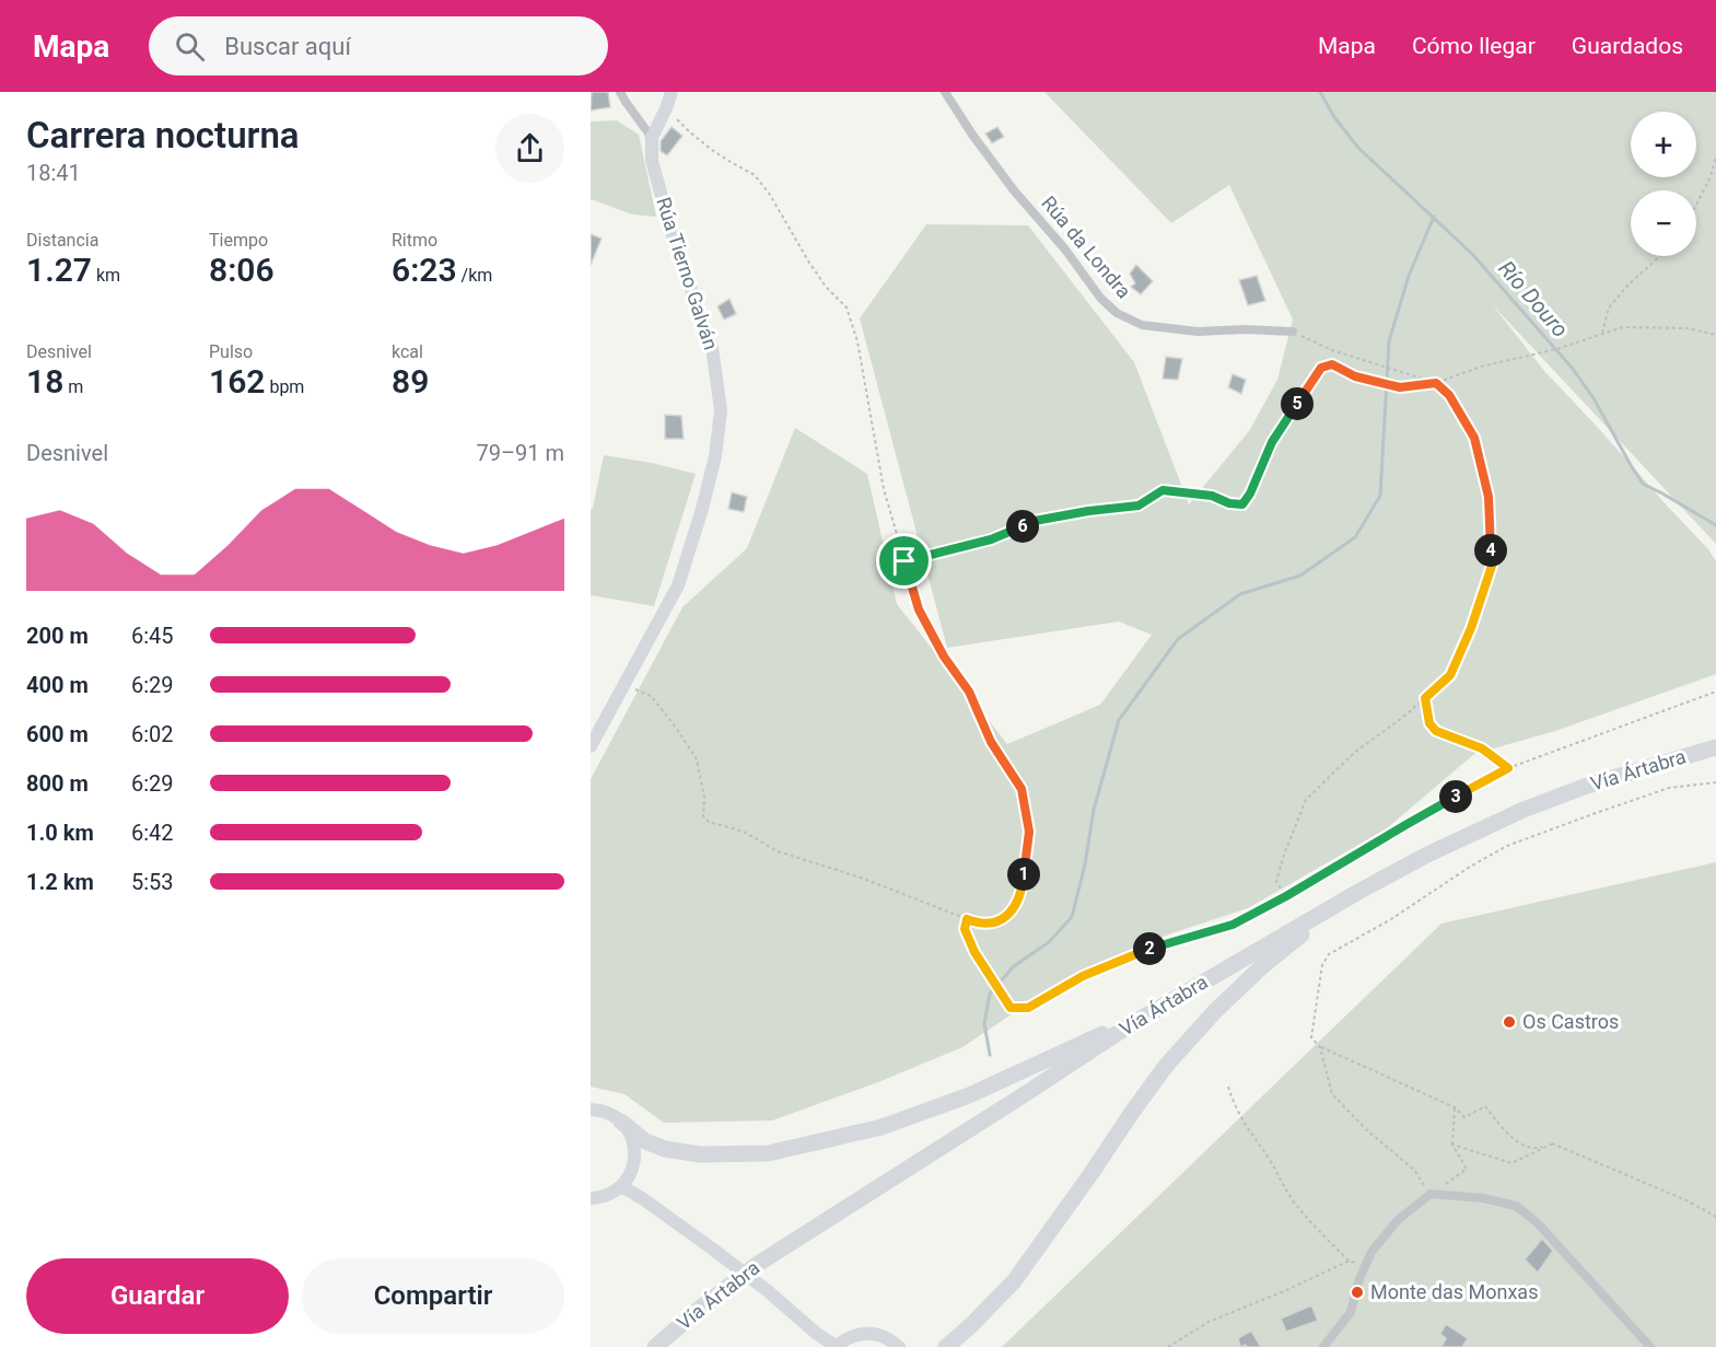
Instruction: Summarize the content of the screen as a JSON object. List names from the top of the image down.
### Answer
{
  "streets": {
    "highway": ["Vía Ártabra"],
    "street": ["Rúa da Londra", "Rúa Tierno Galván"]
  },
  "water": ["Río Douro"],
  "places": ["Os Castros", "Monte das Monxas"],
  "page": {
    "header": "Mapa",
    "search": "Buscar aquí",
    "nav": ["Mapa", "Cómo llegar", "Guardados"],
    "heading": ["Carrera nocturna", "18:41"],
    "map_buttons": ["+", "−"],
    "stats": [
      ["Distancia", "1.27 km"],
      ["Tiempo", "8:06"],
      ["Ritmo", "6:23 /km"],
      ["Desnivel", "18 m"],
      ["Pulso", "162 bpm"],
      ["kcal", "89"]
    ],
    "pins": [
      "5",
      "6",
      "4",
      "3",
      "1",
      "2"
    ],
    "chart": ["Desnivel", "79–91 m"],
    "list": [
      {
        "name": "200 m",
        "note": "6:45"
      },
      {
        "name": "400 m",
        "note": "6:29"
      },
      {
        "name": "600 m",
        "note": "6:02"
      },
      {
        "name": "800 m",
        "note": "6:29"
      },
      {
        "name": "1.0 km",
        "note": "6:42"
      },
      {
        "name": "1.2 km",
        "note": "5:53"
      }
    ],
    "buttons": ["Guardar", "Compartir"]
  }
}
